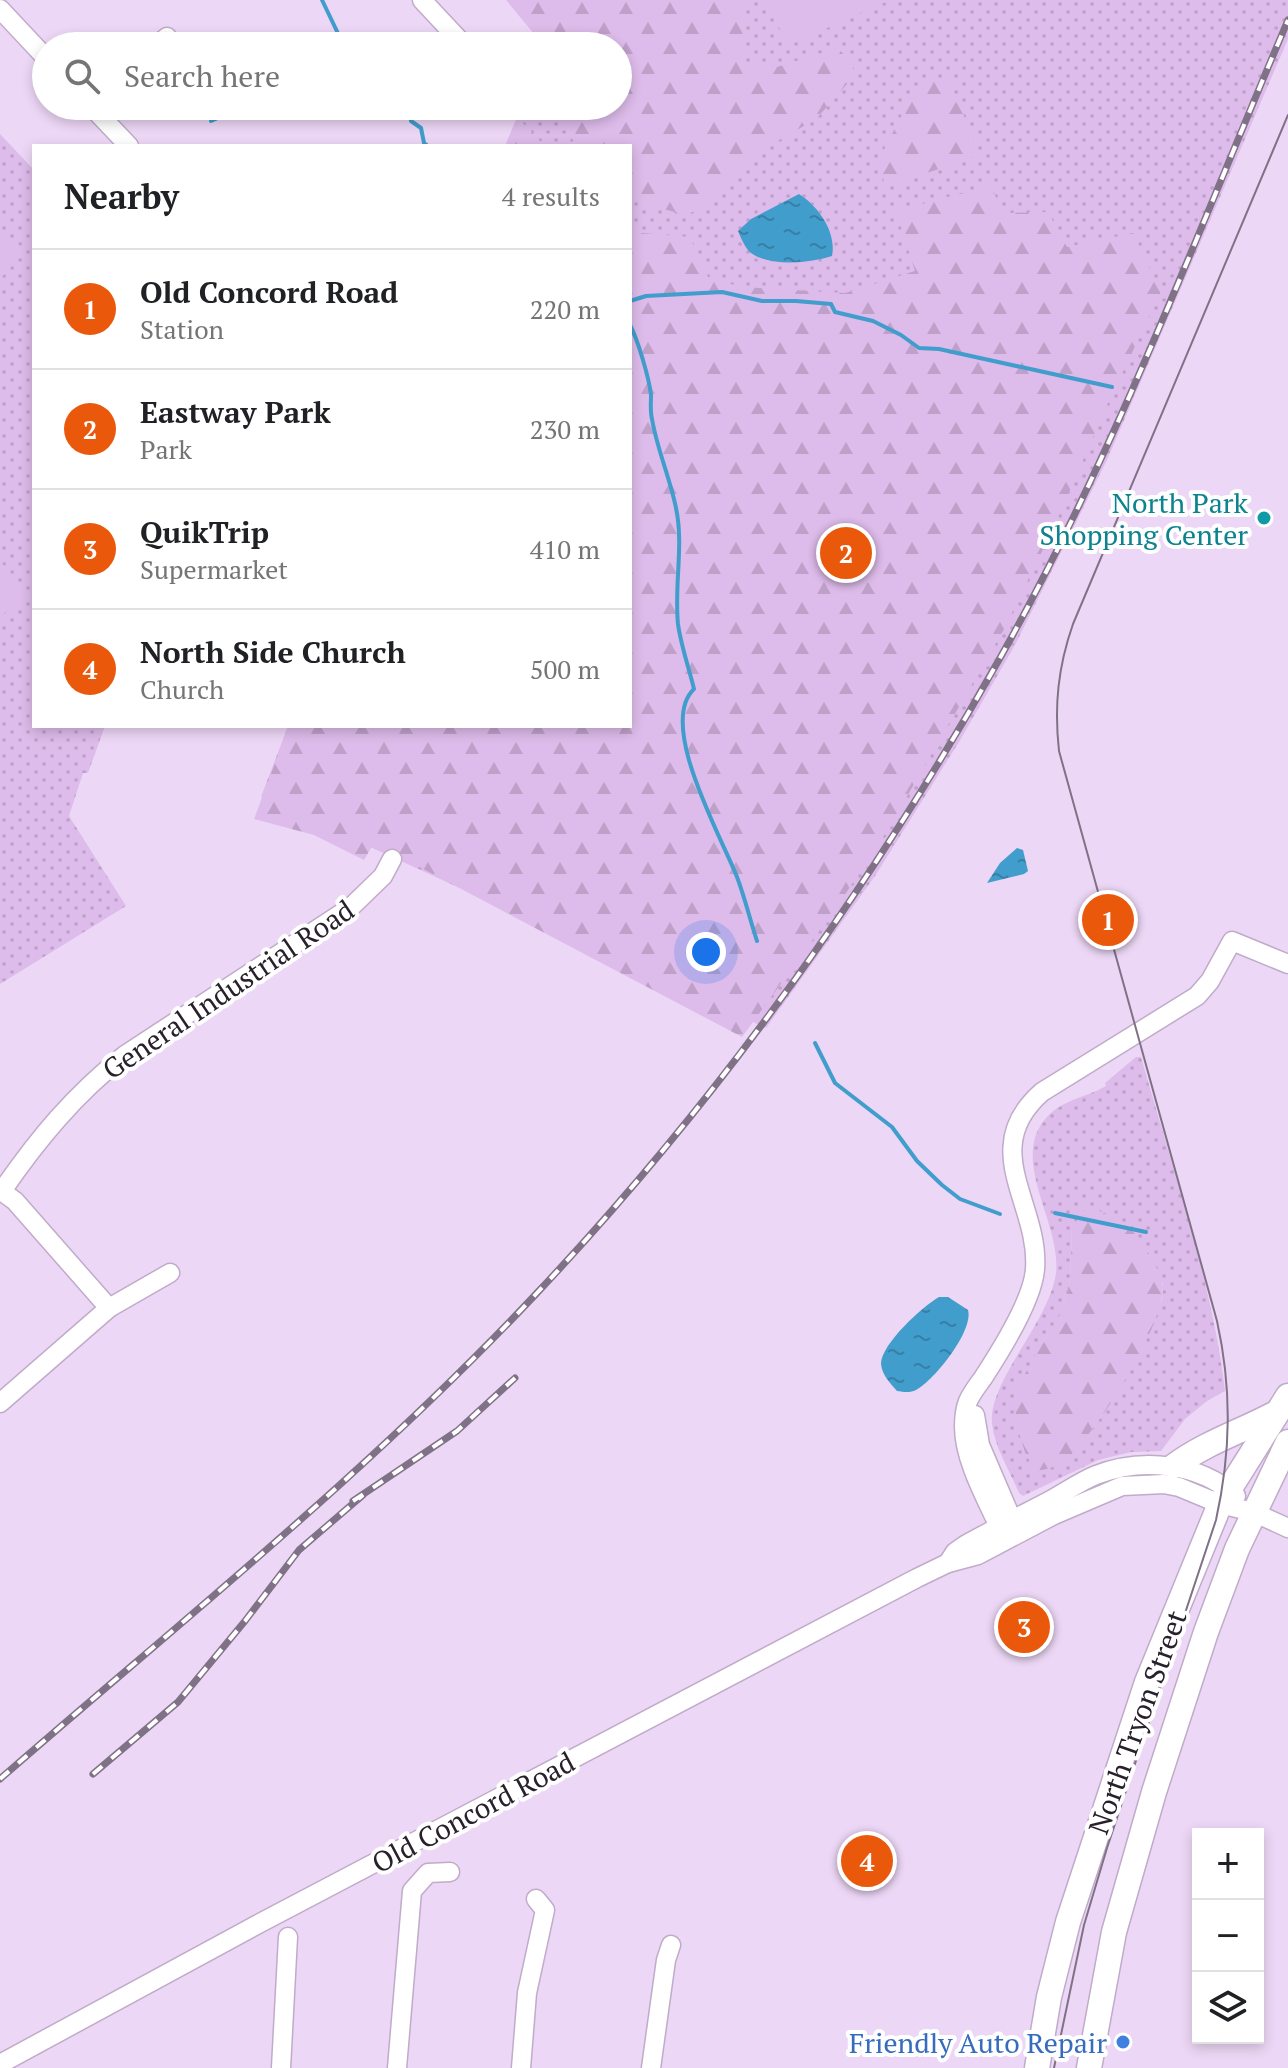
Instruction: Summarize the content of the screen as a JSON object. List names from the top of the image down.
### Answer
{
  "streets": {
    "main road": ["North Tryon Street"],
    "street": ["General Industrial Road", "Old Concord Road"]
  },
  "crossings": [
    ["North Tryon Street", "Old Concord Road"]
  ],
  "places": ["North Park Shopping Center", "Friendly Auto Repair"],
  "page": {
    "search": "Search here",
    "heading": ["Nearby", "4 results"],
    "list": [
      {
        "mark": "1",
        "name": "Old Concord Road",
        "note": "Station",
        "value": "220 m"
      },
      {
        "mark": "2",
        "name": "Eastway Park",
        "note": "Park",
        "value": "230 m"
      },
      {
        "mark": "3",
        "name": "QuikTrip",
        "note": "Supermarket",
        "value": "410 m"
      },
      {
        "mark": "4",
        "name": "North Side Church",
        "note": "Church",
        "value": "500 m"
      }
    ],
    "pins": [
      "2",
      "1",
      "3",
      "4"
    ],
    "map_buttons": ["+", "−"]
  }
}
